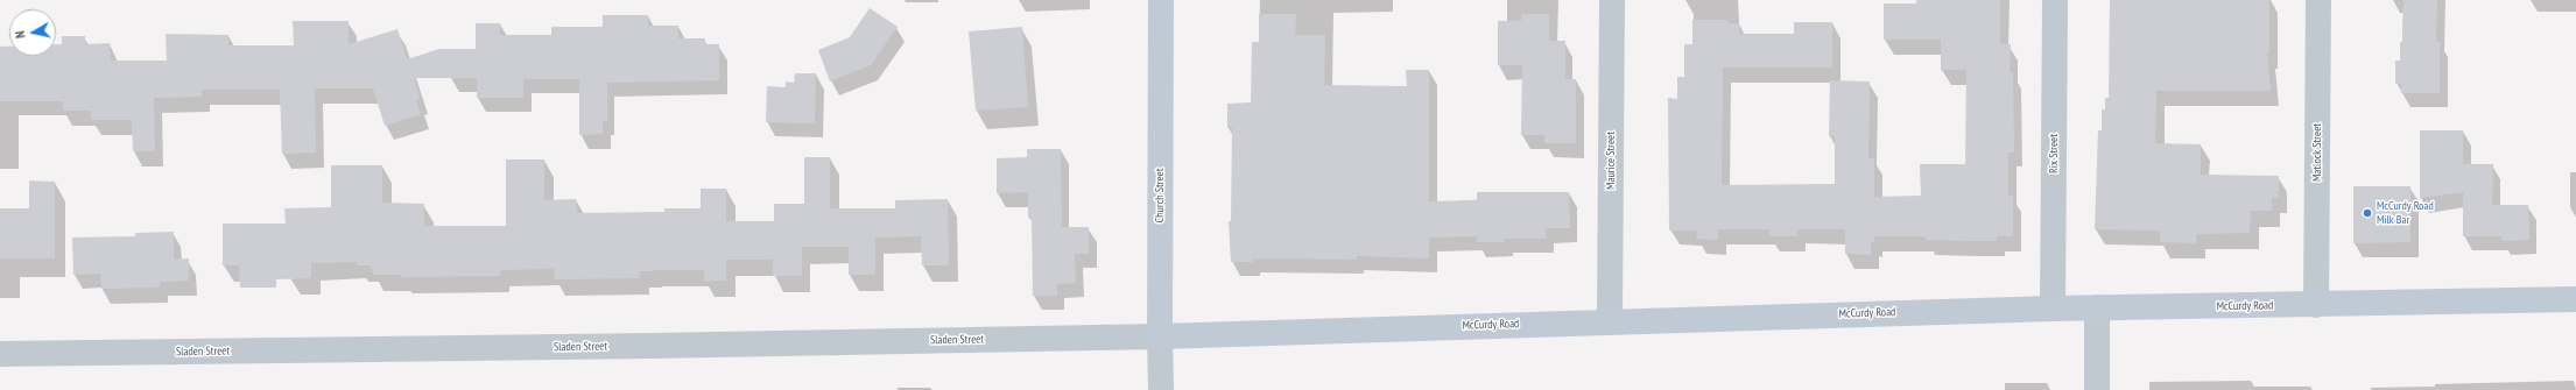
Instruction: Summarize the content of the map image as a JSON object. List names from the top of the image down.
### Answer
{
  "streets": {
    "main road": ["Church Street", "McCurdy Road"],
    "street": [
      "Matlock Street",
      "Rix Street",
      "Maurice Street",
      "Sladen Street"
    ]
  },
  "crossings": [
    ["Matlock Street", "McCurdy Road"],
    ["Rix Street", "McCurdy Road"],
    ["Maurice Street", "McCurdy Road"],
    ["Church Street", "McCurdy Road"],
    ["Church Street", "Sladen Street"],
    ["McCurdy Road", "Sladen Street"]
  ],
  "places": ["McCurdy Road Milk Bar"],
  "north": "left"
}
